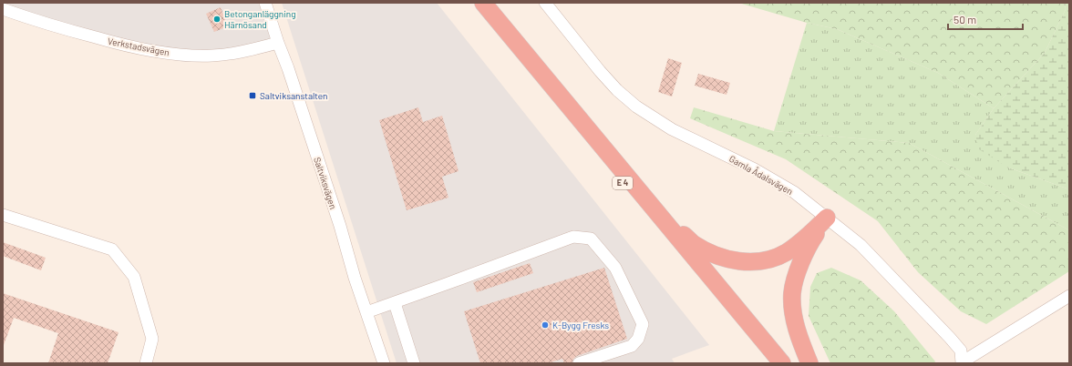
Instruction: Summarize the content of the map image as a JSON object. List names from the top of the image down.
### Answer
{
  "streets": {
    "highway": ["E 4"],
    "street": ["Verkstadsvägen", "Gamla Ådalsvägen", "Saltviksvägen"]
  },
  "crossings": [
    ["Verkstadsvägen", "Saltviksvägen"],
    ["Gamla Ådalsvägen", "E 4"]
  ],
  "places": {
    "other": ["Betonganläggning Härnösand", "K-Bygg Fresks"],
    "transit": ["Saltviksanstalten"]
  },
  "scale_bar": "50 m"
}
